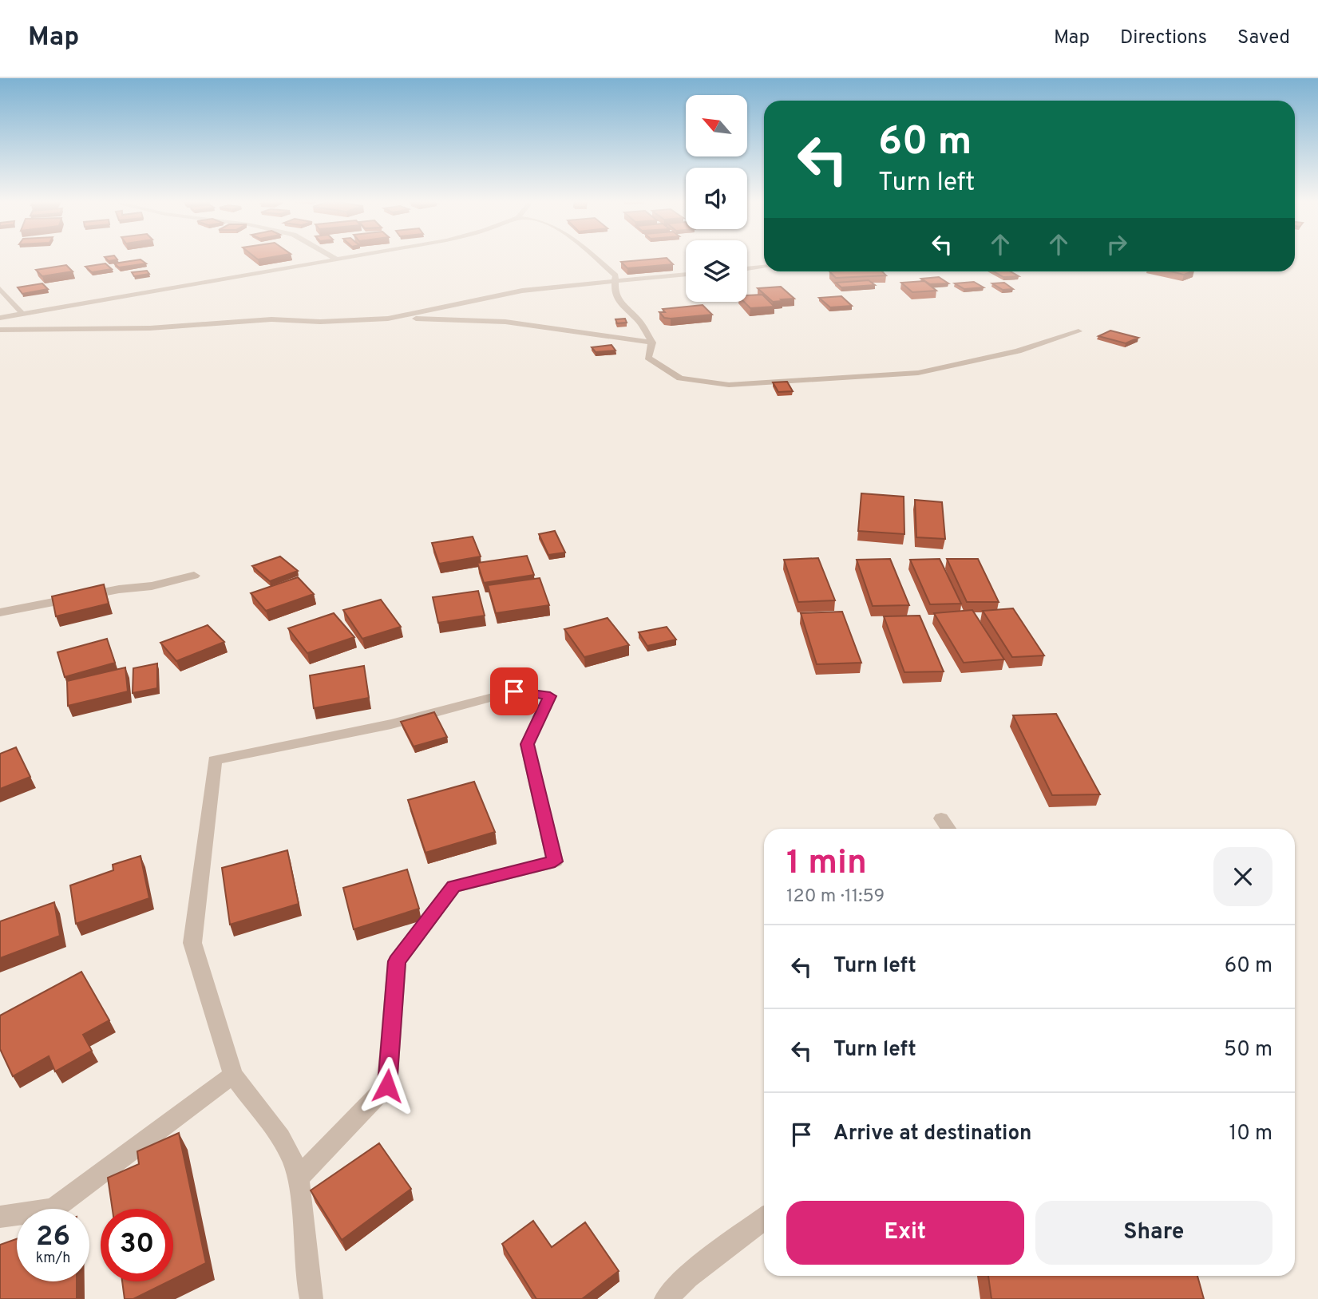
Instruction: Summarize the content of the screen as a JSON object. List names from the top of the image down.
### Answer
{
  "north": "top left",
  "page": {
    "header": "Map",
    "nav": ["Map", "Directions", "Saved"],
    "turn": ["60 m", "Turn left"],
    "heading": ["1 min", "120 m · 11:59"],
    "list": [
      {
        "name": "Turn left",
        "value": "60 m"
      },
      {
        "name": "Turn left",
        "value": "50 m"
      },
      {
        "name": "Arrive at destination",
        "value": "10 m"
      }
    ],
    "buttons": ["Exit", "Share"],
    "speed": "26 km/h",
    "limit": "30"
  }
}
